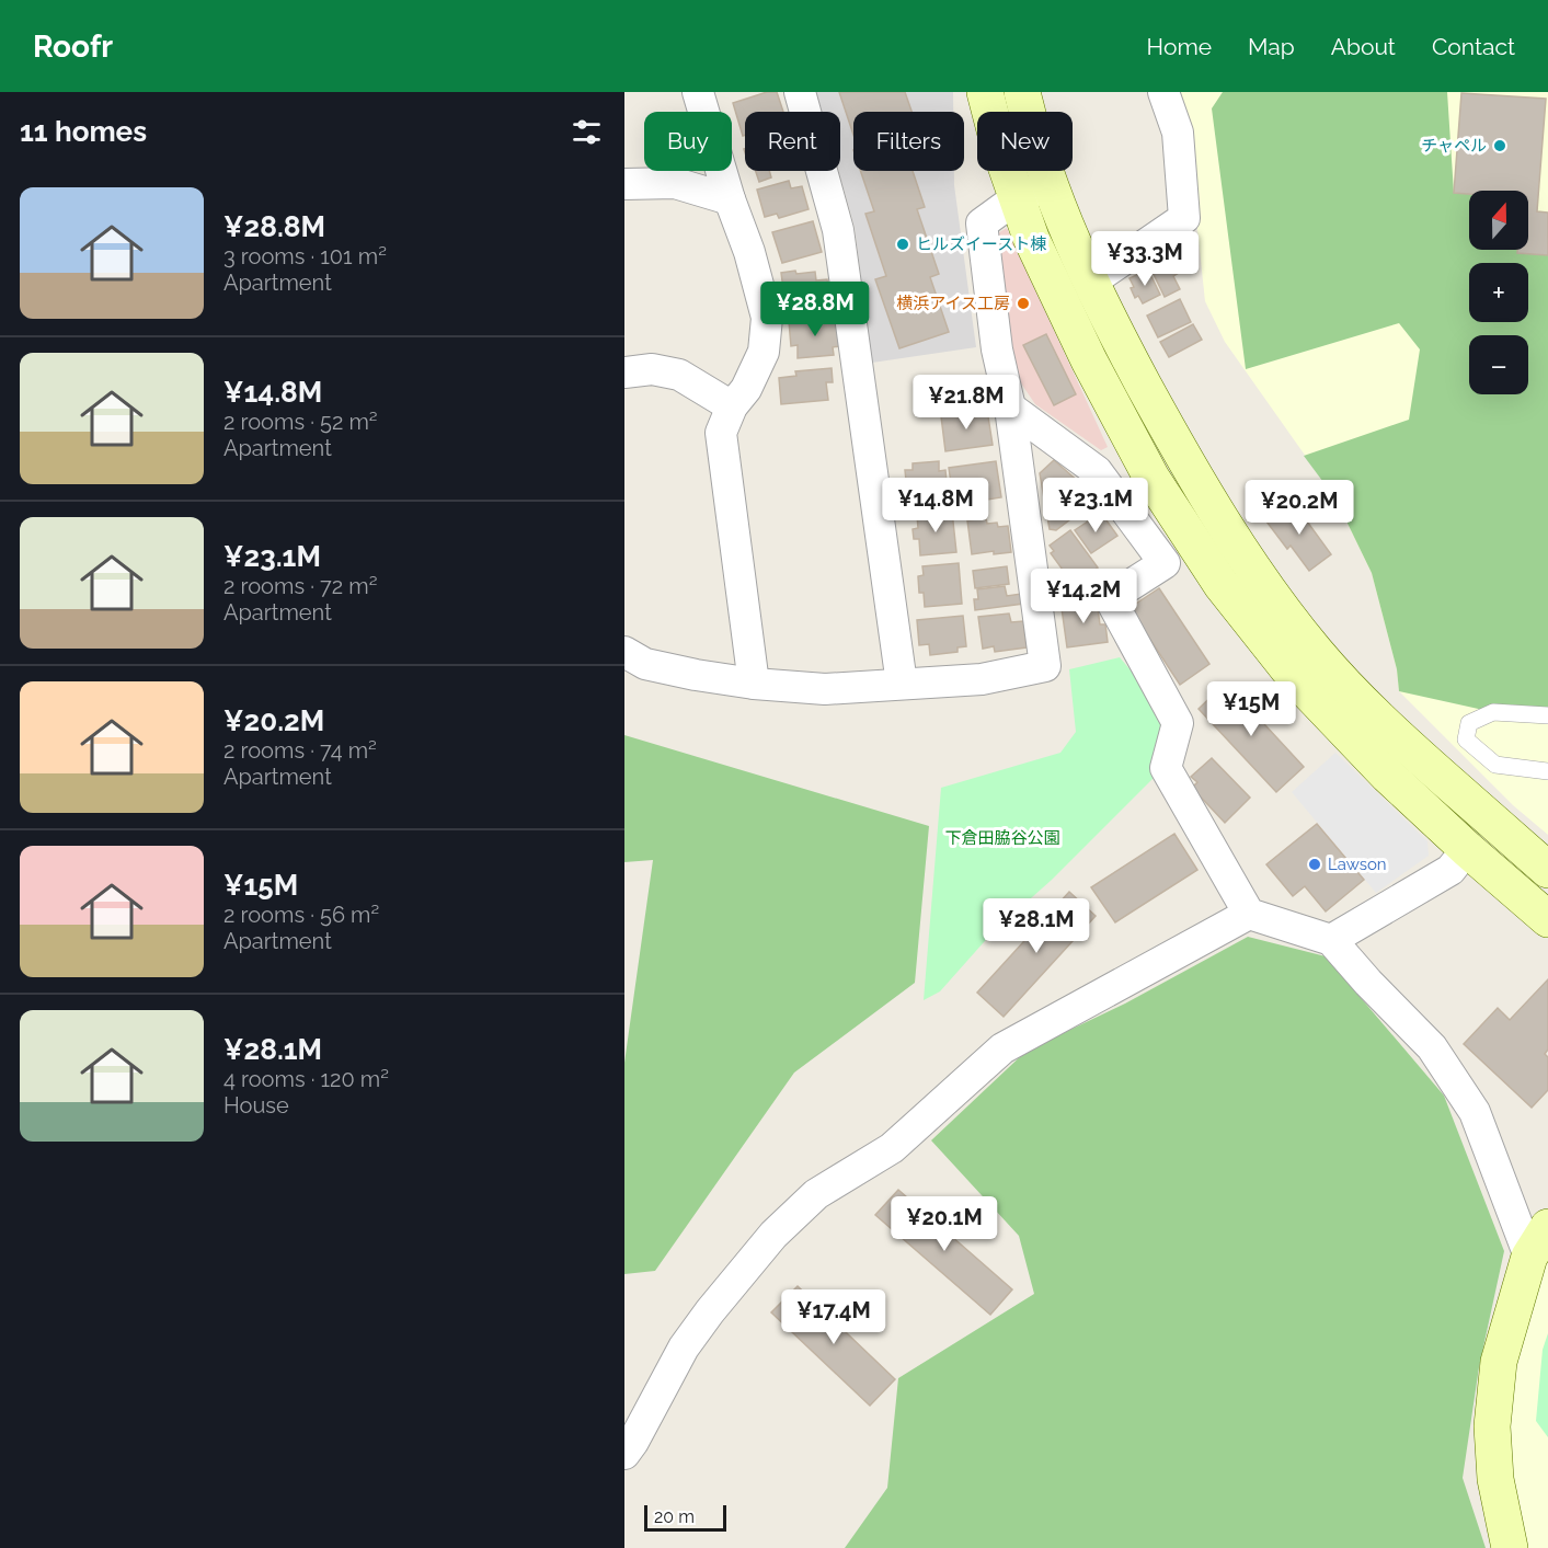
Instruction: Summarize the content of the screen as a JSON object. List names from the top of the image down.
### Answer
{
  "parks": ["下倉田脇谷公園"],
  "places": [
    "チャペル",
    "ヒルズイースト棟",
    "横浜アイス工房",
    "Lawson"
  ],
  "scale_bar": "20 m",
  "north": "top",
  "page": {
    "header": "Roofr",
    "nav": [
      "Home",
      "Map",
      "About",
      "Contact"
    ],
    "heading": "11 homes",
    "chip": [
      "Buy",
      "Rent",
      "Filters",
      "New"
    ],
    "list": [
      {
        "name": "¥28.8M",
        "note": "3 rooms · 101 m² · Apartment"
      },
      {
        "name": "¥14.8M",
        "note": "2 rooms · 52 m² · Apartment"
      },
      {
        "name": "¥23.1M",
        "note": "2 rooms · 72 m² · Apartment"
      },
      {
        "name": "¥20.2M",
        "note": "2 rooms · 74 m² · Apartment"
      },
      {
        "name": "¥15M",
        "note": "2 rooms · 56 m² · Apartment"
      },
      {
        "name": "¥28.1M",
        "note": "4 rooms · 120 m² · House"
      }
    ],
    "map_buttons": ["+", "−"],
    "price": [
      "¥33.3M",
      "¥28.8M",
      "¥21.8M",
      "¥14.8M",
      "¥23.1M",
      "¥20.2M",
      "¥14.2M",
      "¥15M",
      "¥28.1M",
      "¥20.1M",
      "¥17.4M"
    ],
    "scale": "20 m"
  }
}
